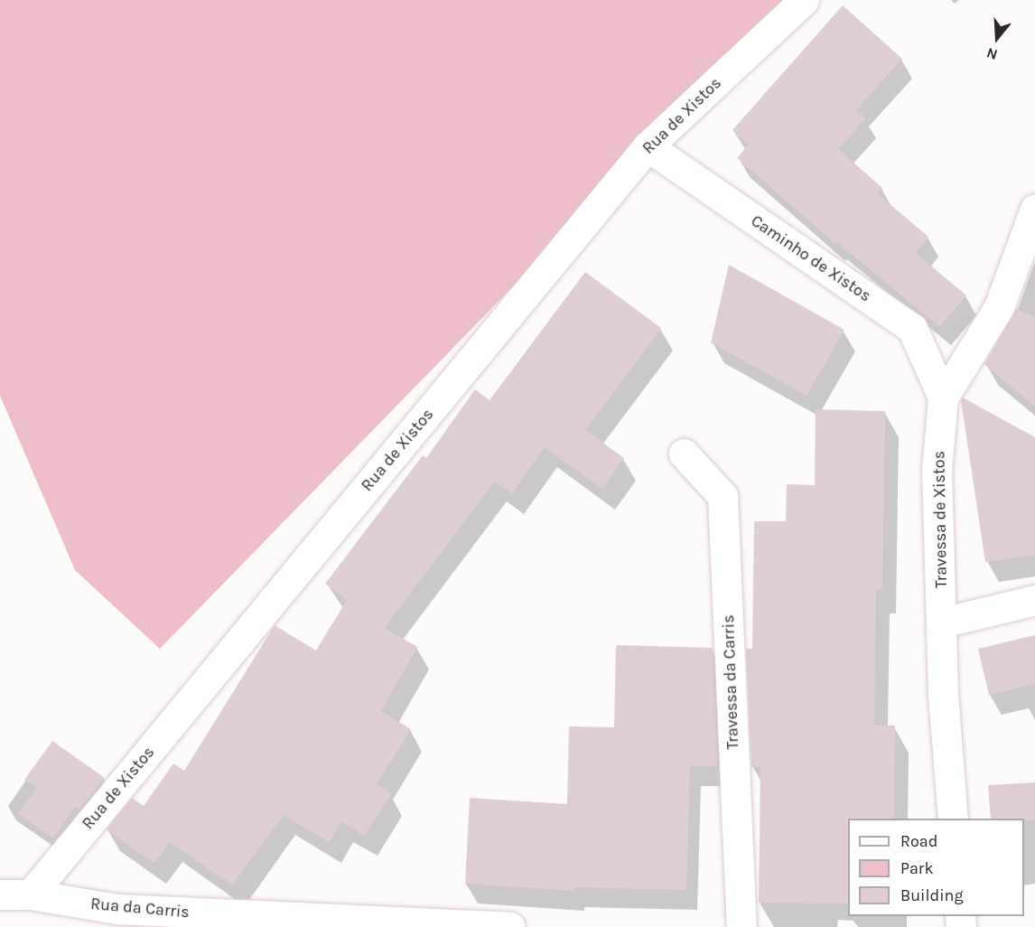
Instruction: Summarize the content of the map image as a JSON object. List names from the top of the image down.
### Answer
{
  "streets": {
    "street": [
      "Rua de Xistos",
      "Caminho de Xistos",
      "Travessa de Xistos",
      "Travessa da Carris",
      "Rua da Carris"
    ]
  },
  "crossings": [
    ["Rua de Xistos", "Caminho de Xistos"],
    ["Rua de Xistos", "Rua da Carris"],
    ["Caminho de Xistos", "Travessa de Xistos"]
  ],
  "legend": ["Road", "Park", "Building"],
  "north": "bottom"
}
